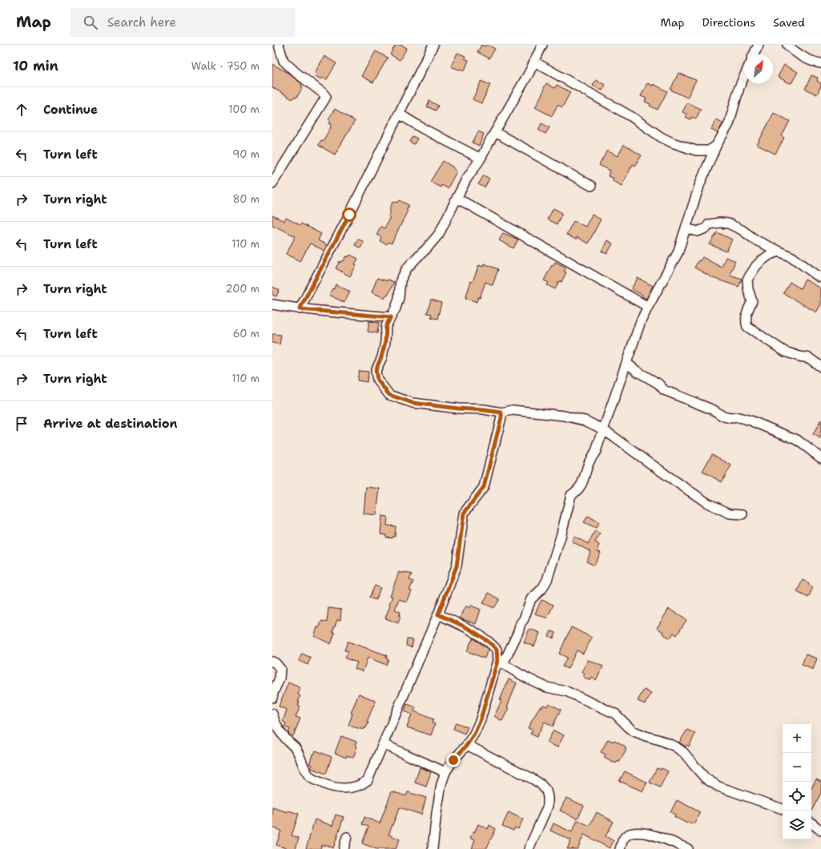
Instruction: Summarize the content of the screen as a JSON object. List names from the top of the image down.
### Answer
{
  "north": "top right",
  "page": {
    "header": "Map",
    "search": "Search here",
    "nav": ["Map", "Directions", "Saved"],
    "heading": ["10 min", "Walk · 750 m"],
    "list": [
      ["Continue", "100 m"],
      ["Turn left", "90 m"],
      ["Turn right", "80 m"],
      ["Turn left", "110 m"],
      ["Turn right", "200 m"],
      ["Turn left", "60 m"],
      ["Turn right", "110 m"],
      "Arrive at destination"
    ],
    "map_buttons": ["+", "−"]
  }
}
